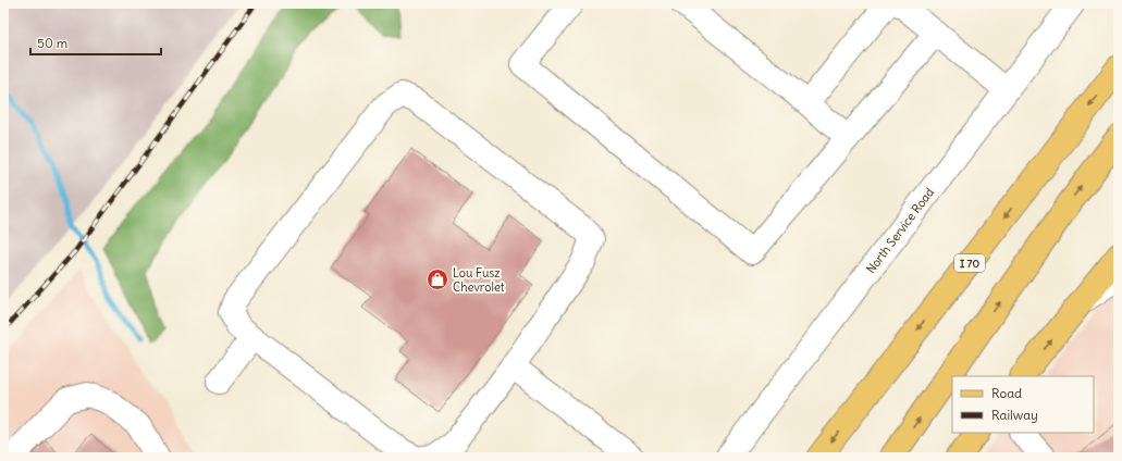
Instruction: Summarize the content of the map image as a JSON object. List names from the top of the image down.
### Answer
{
  "streets": {
    "main road": ["I 70"],
    "street": ["North Service Road"]
  },
  "places": {
    "shop": ["Lou Fusz Chevrolet"]
  },
  "legend": ["Road", "Railway"],
  "scale_bar": "50 m"
}
